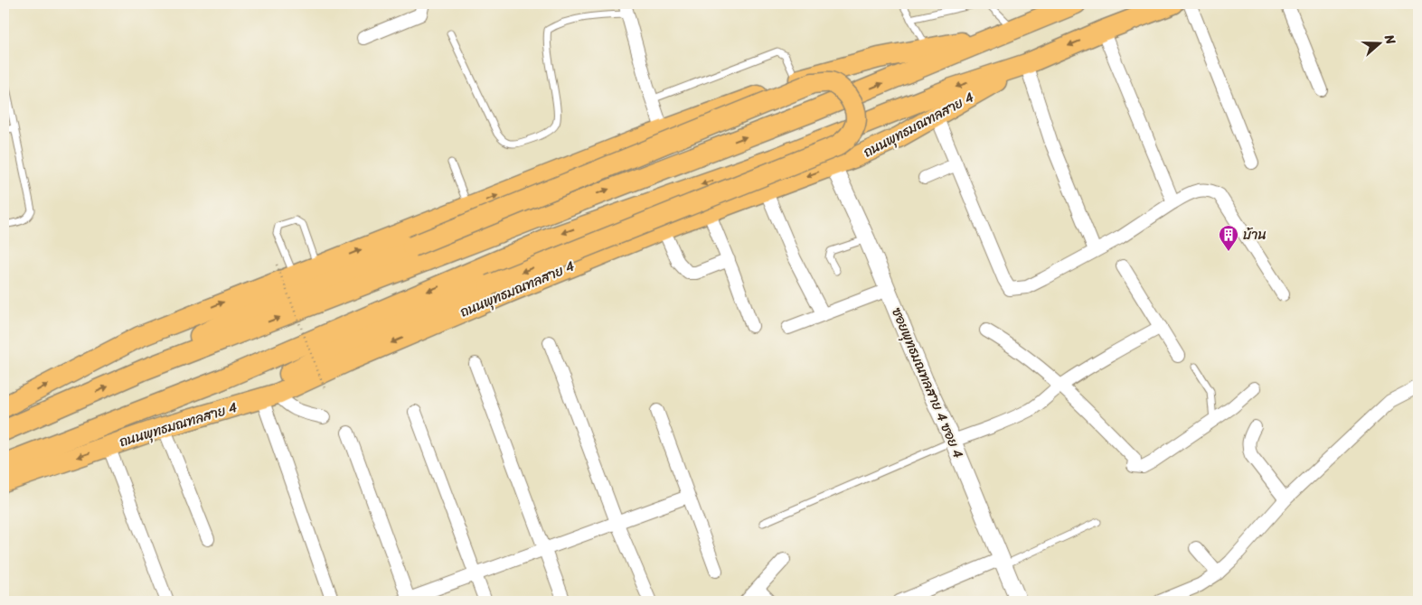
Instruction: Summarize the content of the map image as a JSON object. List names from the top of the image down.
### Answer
{
  "streets": {
    "main road": ["ถนนพุทธมณฑลสาย 4"],
    "street": ["ซอยพุทธมณฑลสาย 4 ซอย 4"]
  },
  "crossings": [
    ["ถนนพุทธมณฑลสาย 4", "ซอยพุทธมณฑลสาย 4 ซอย 4"]
  ],
  "places": {
    "building": ["บ้าน"]
  },
  "north": "right"
}
